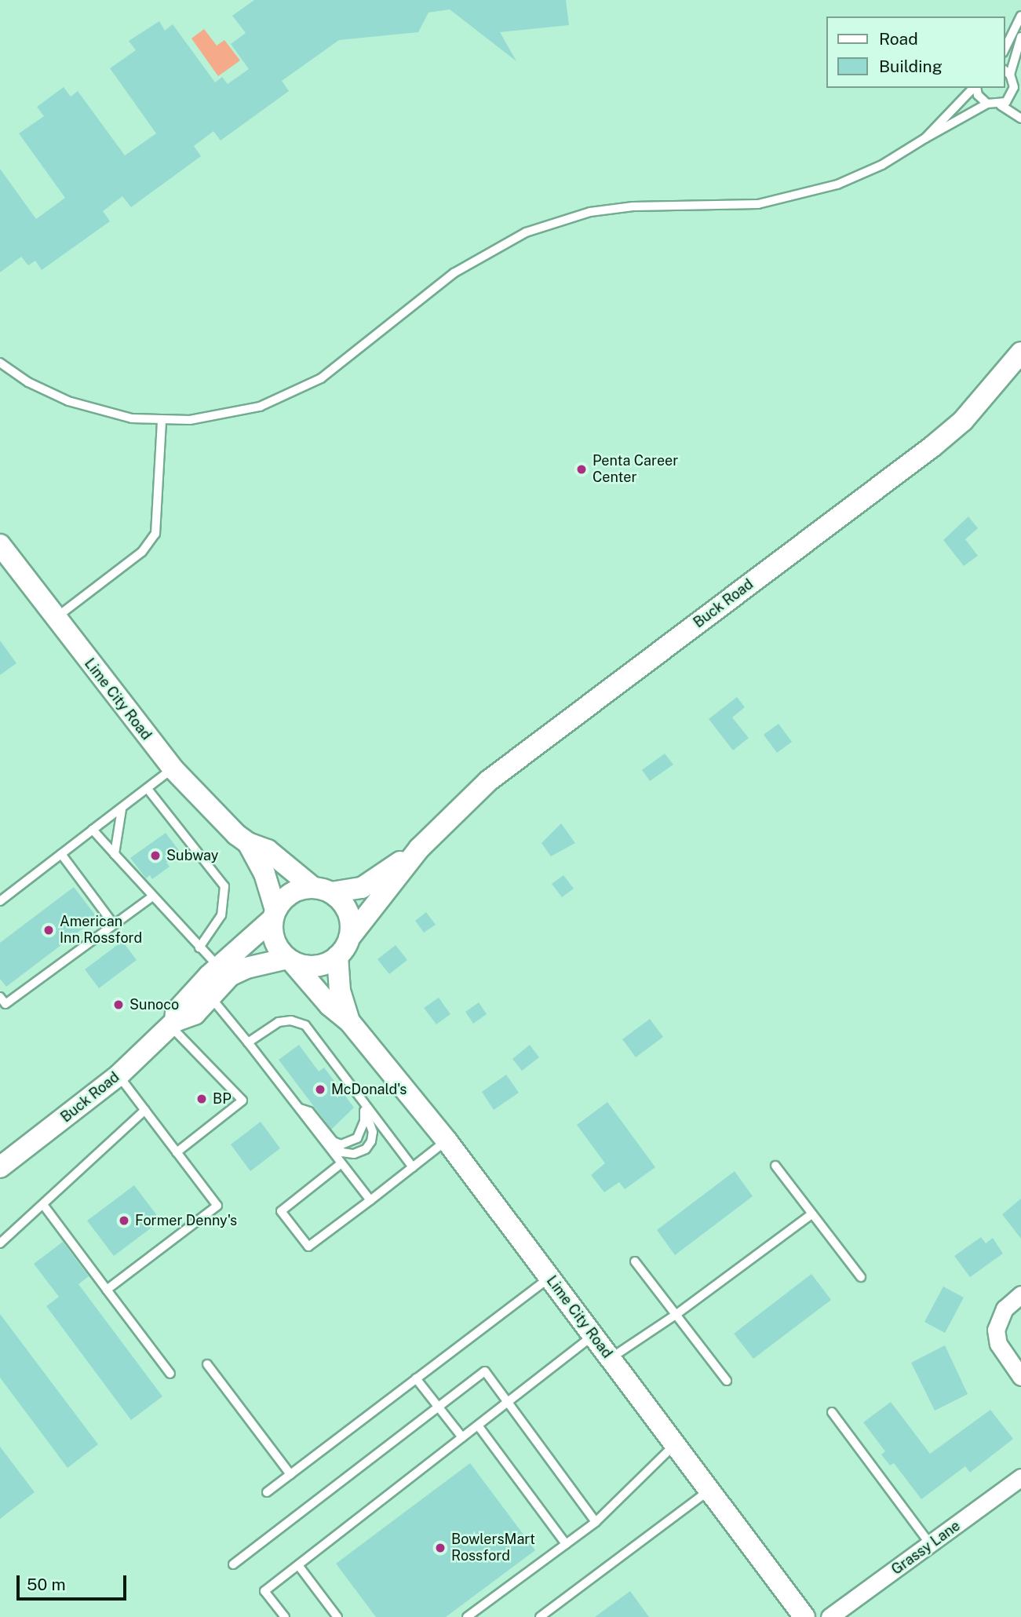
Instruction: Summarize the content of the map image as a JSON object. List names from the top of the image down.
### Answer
{
  "streets": {
    "street": ["Buck Road", "Lime City Road", "Grassy Lane"]
  },
  "crossings": [
    ["Buck Road", "Lime City Road"]
  ],
  "places": [
    "Penta Career Center",
    "Subway",
    "American Inn Rossford",
    "Sunoco",
    "McDonald's",
    "BP",
    "Former Denny's",
    "BowlersMart Rossford"
  ],
  "legend": ["Road", "Building"],
  "scale_bar": "50 m"
}
